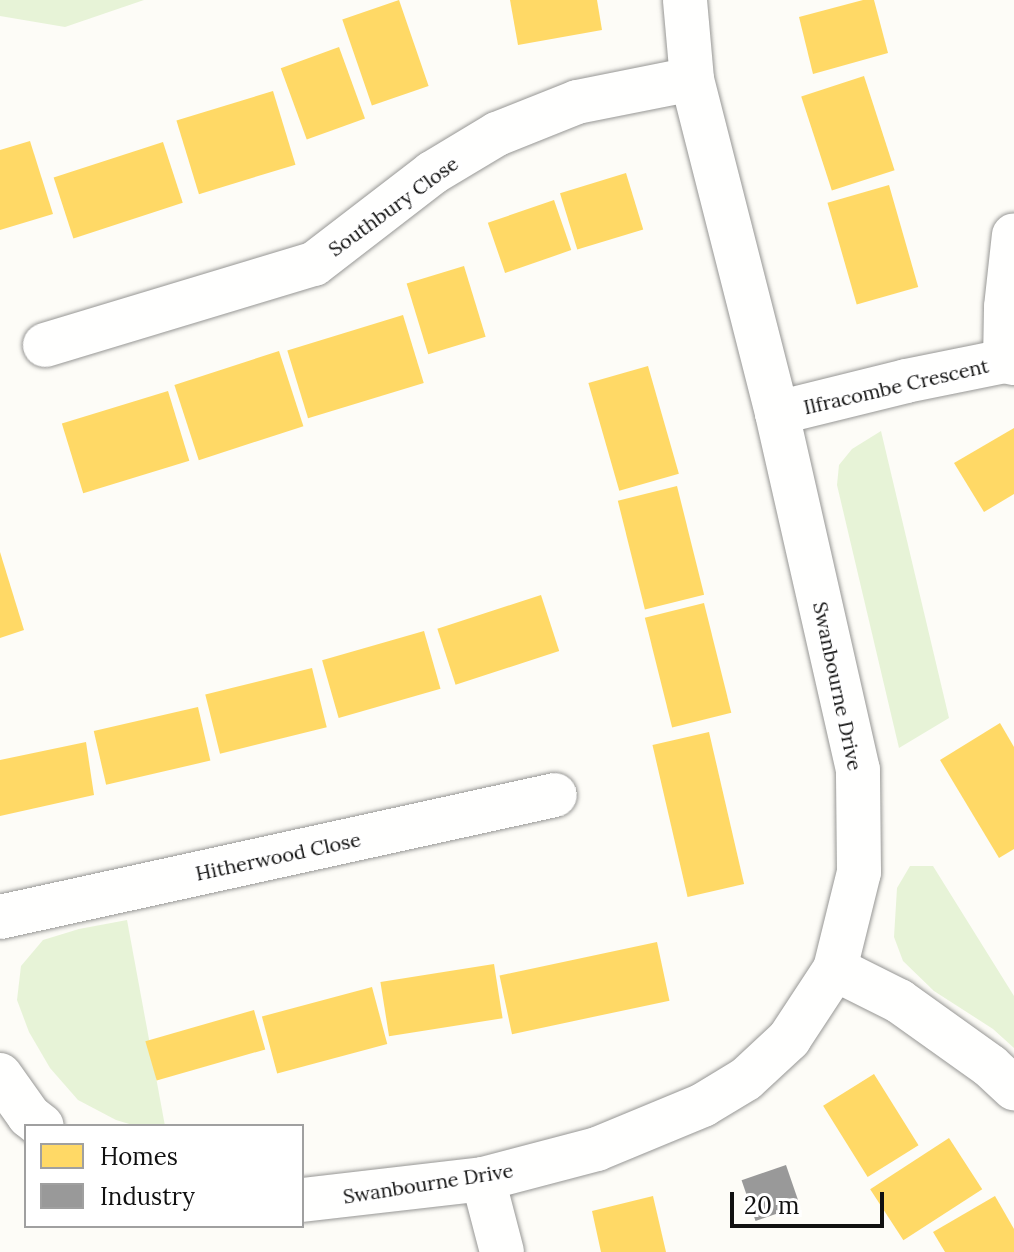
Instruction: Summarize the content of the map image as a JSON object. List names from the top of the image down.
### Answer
{
  "streets": {
    "street": [
      "Southbury Close",
      "Ilfracombe Crescent",
      "Swanbourne Drive",
      "Hitherwood Close"
    ]
  },
  "crossings": [
    ["Southbury Close", "Swanbourne Drive"],
    ["Ilfracombe Crescent", "Swanbourne Drive"]
  ],
  "legend": ["Homes", "Industry"],
  "scale_bar": "20 m"
}
